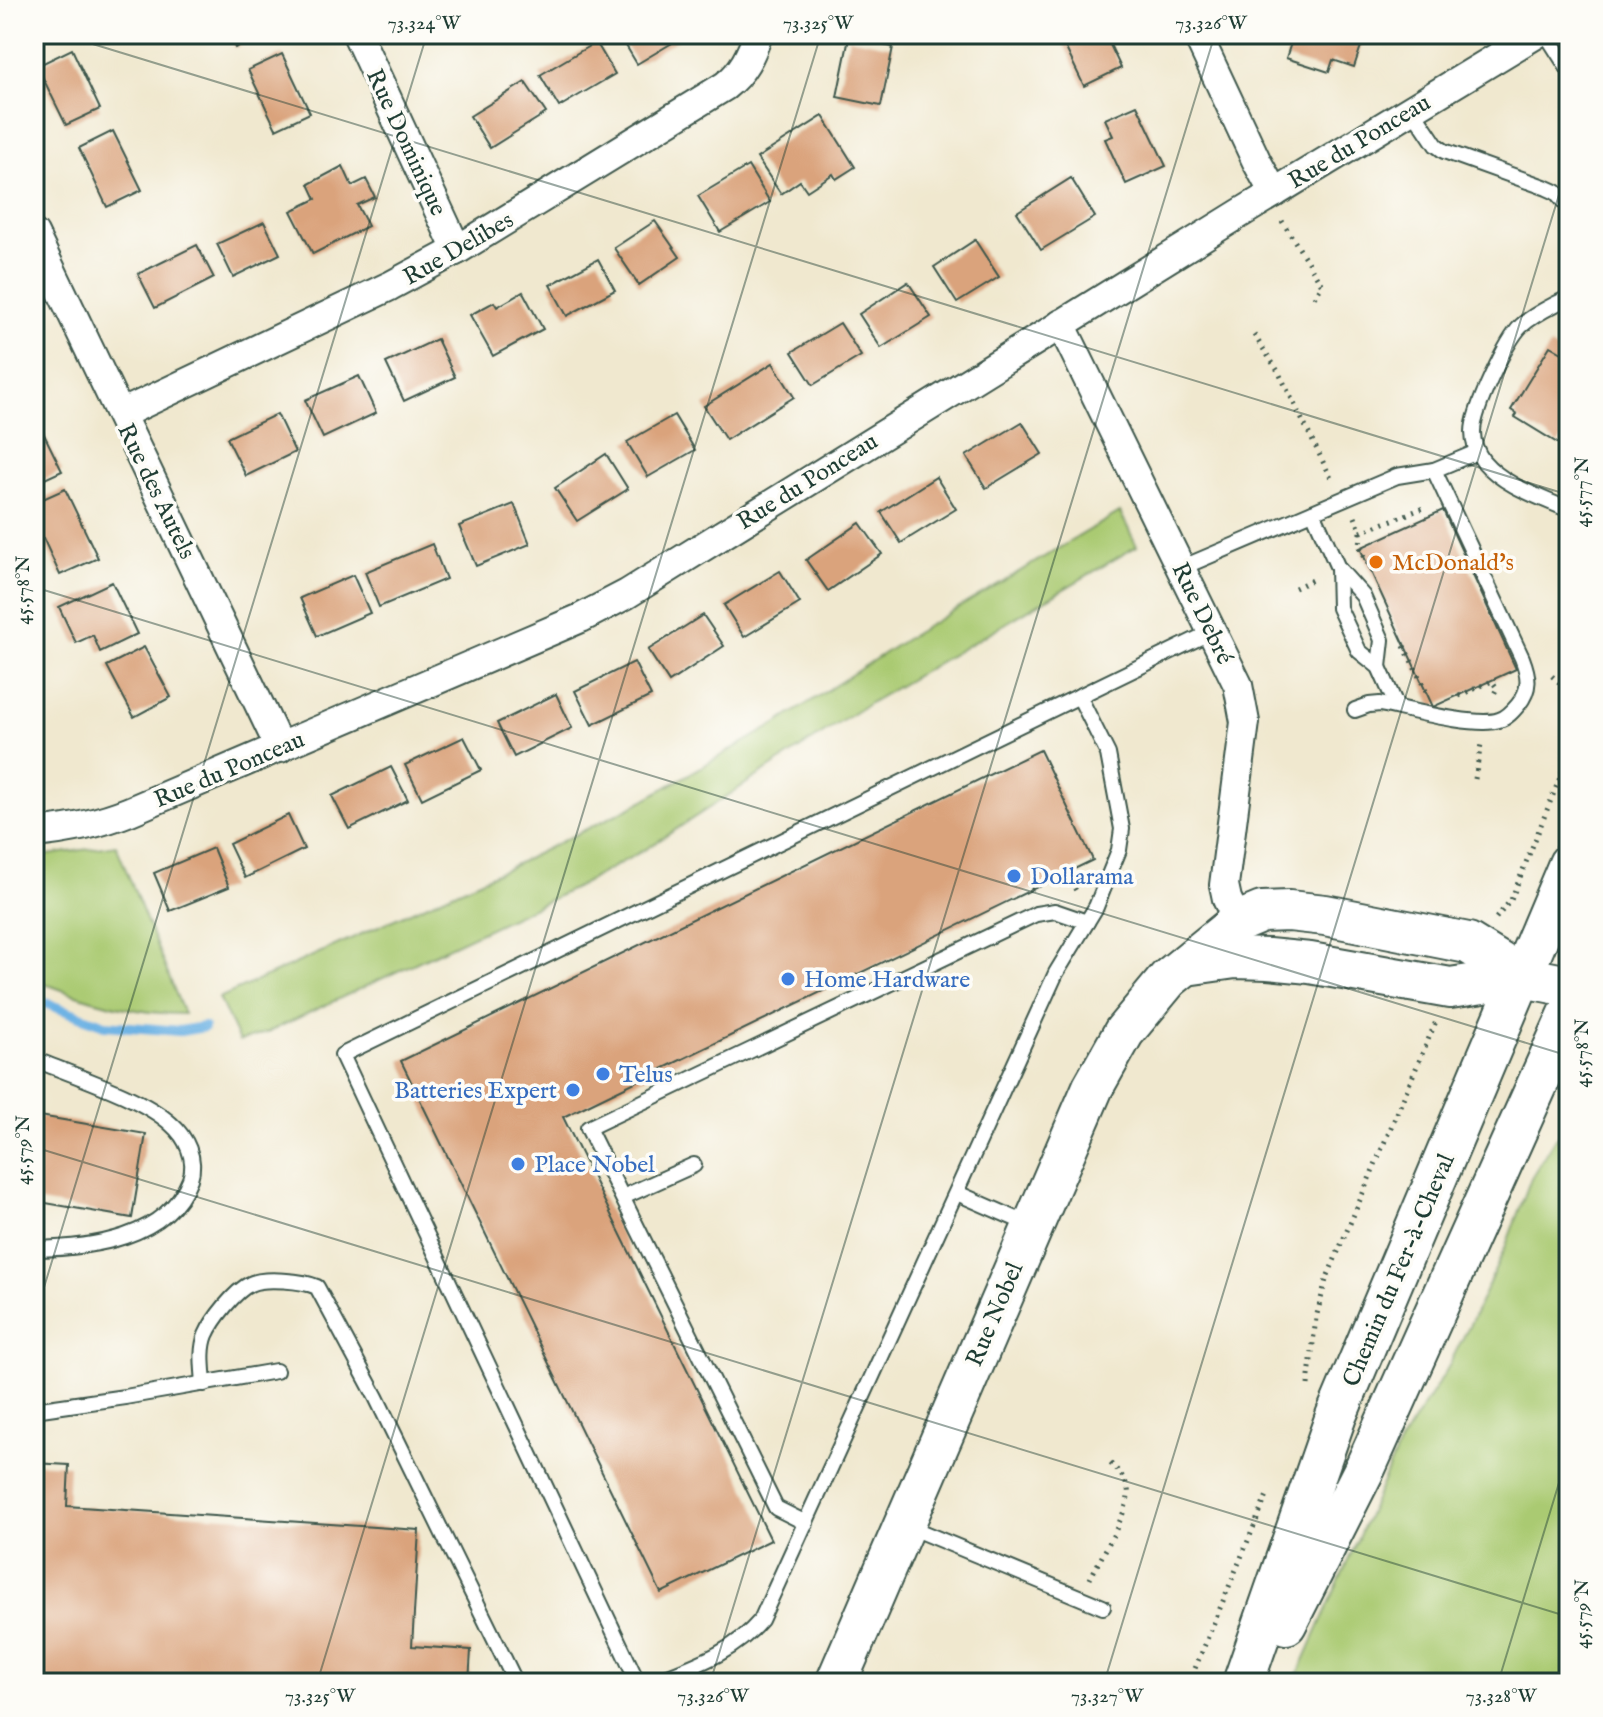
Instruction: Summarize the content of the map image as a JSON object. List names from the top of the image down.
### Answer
{
  "streets": {
    "street": [
      "Rue du Ponceau",
      "Rue Dominique",
      "Rue Delibes",
      "Rue des Autels",
      "Rue Debré",
      "Chemin du Fer-à-Cheval",
      "Rue Nobel"
    ]
  },
  "crossings": [
    ["Rue du Ponceau", "Rue des Autels"],
    ["Rue du Ponceau", "Rue Debré"],
    ["Rue Dominique", "Rue Delibes"],
    ["Rue Delibes", "Rue des Autels"],
    ["Rue Debré", "Rue Nobel"],
    ["Chemin du Fer-à-Cheval", "Rue Nobel"]
  ],
  "places": [
    "McDonald's",
    "Dollarama",
    "Home Hardware",
    "Telus",
    "Batteries Expert",
    "Place Nobel"
  ],
  "coordinates": [
    "73.324°W",
    "73.325°W",
    "73.326°W",
    "45.577°N",
    "45.578°N",
    "45.579°N",
    "73.327°W",
    "73.328°W"
  ]
}
